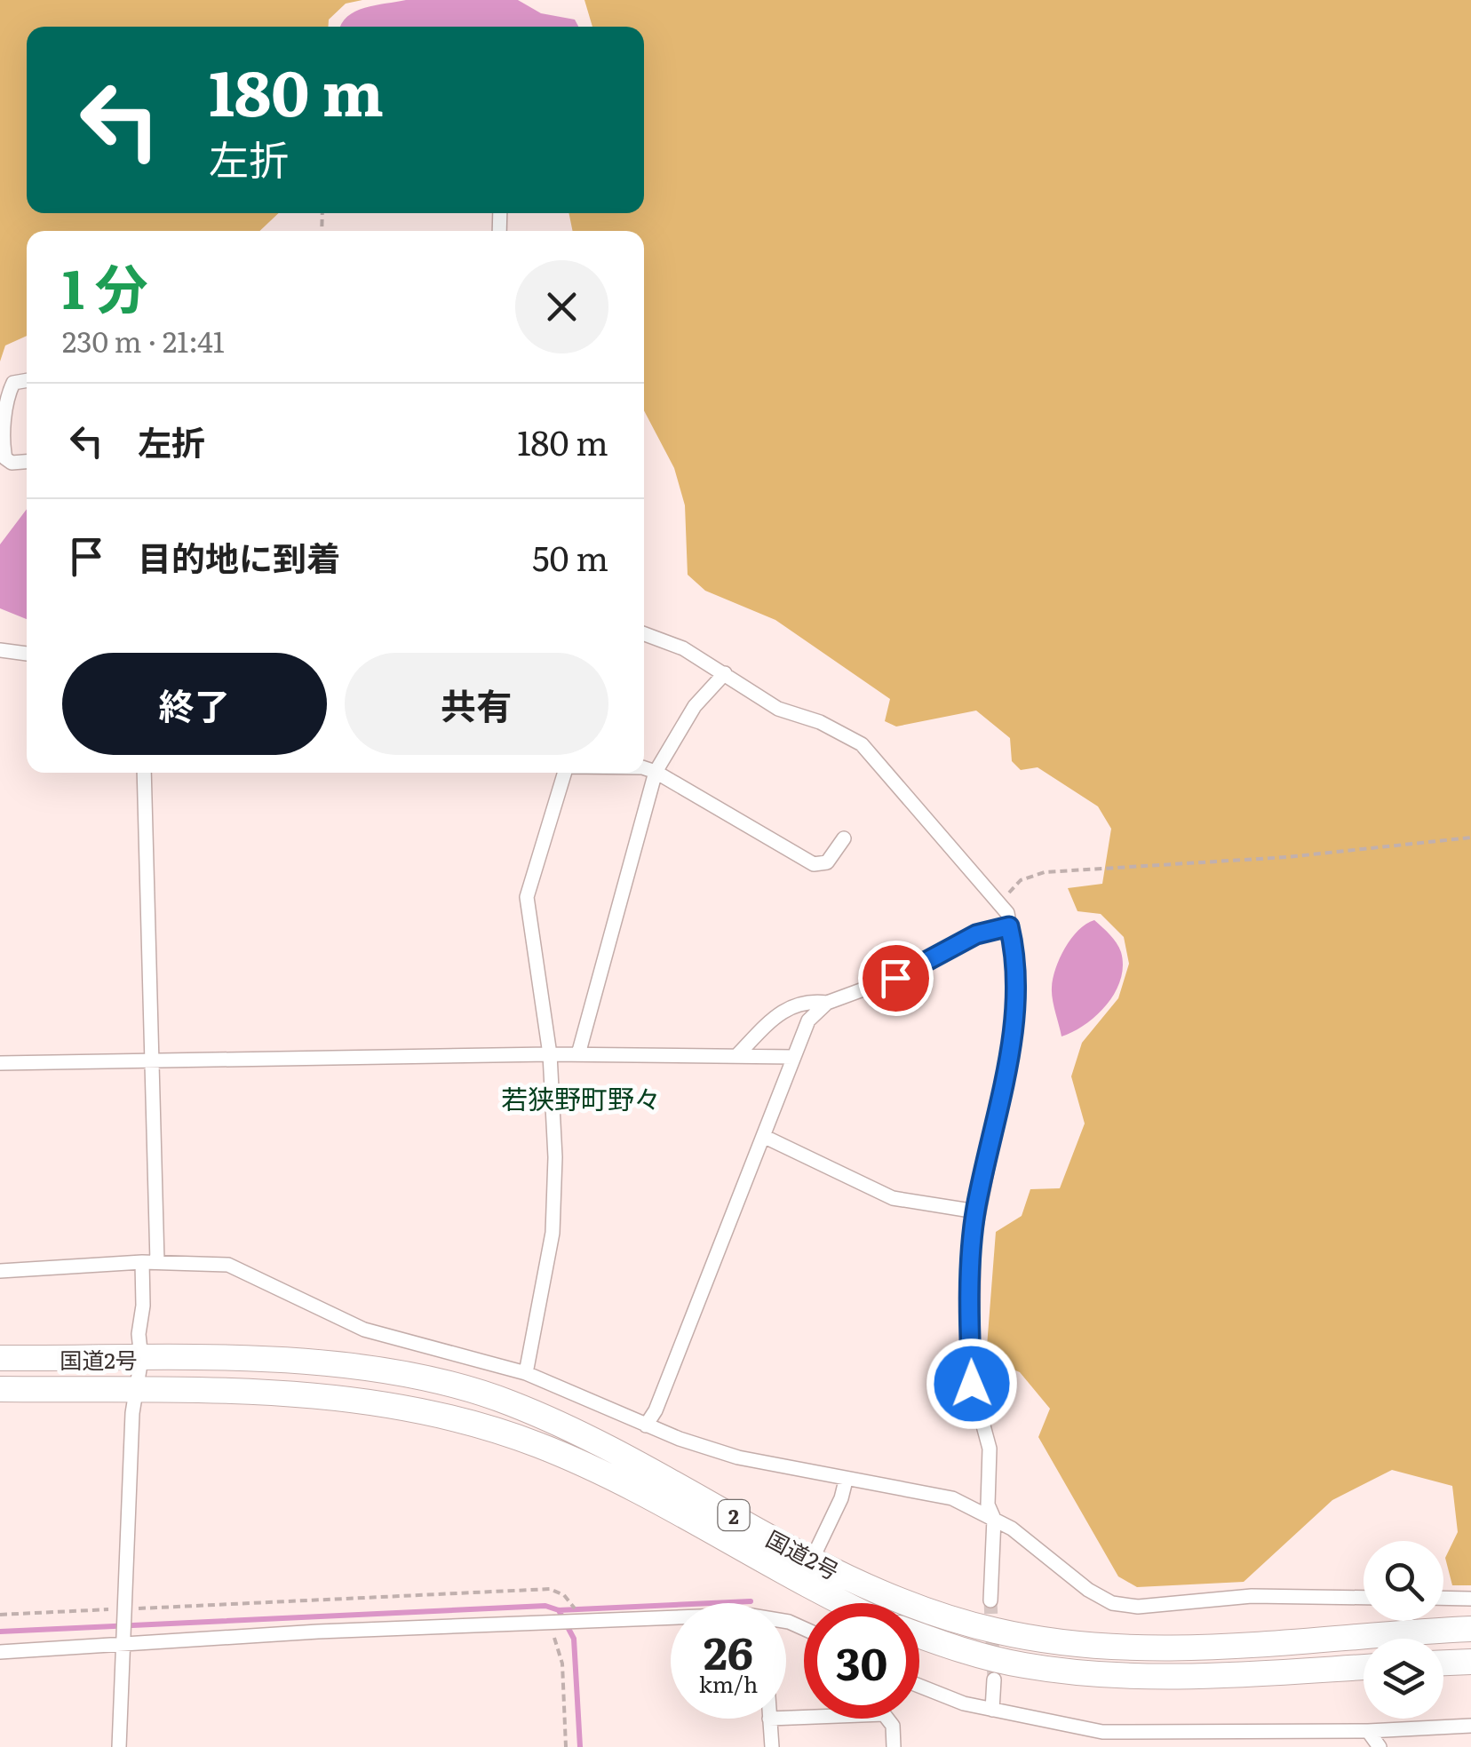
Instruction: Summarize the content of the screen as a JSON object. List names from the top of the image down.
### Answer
{
  "streets": {
    "highway": ["国道2号", "2"]
  },
  "districts": ["若狭野町野々"],
  "page": {
    "turn": ["180 m", "左折"],
    "heading": ["1 分", "230 m · 21:41"],
    "list": [
      {
        "name": "左折",
        "value": "180 m"
      },
      {
        "name": "目的地に到着",
        "value": "50 m"
      }
    ],
    "buttons": ["終了", "共有"],
    "speed": "26 km/h",
    "limit": "30"
  }
}
